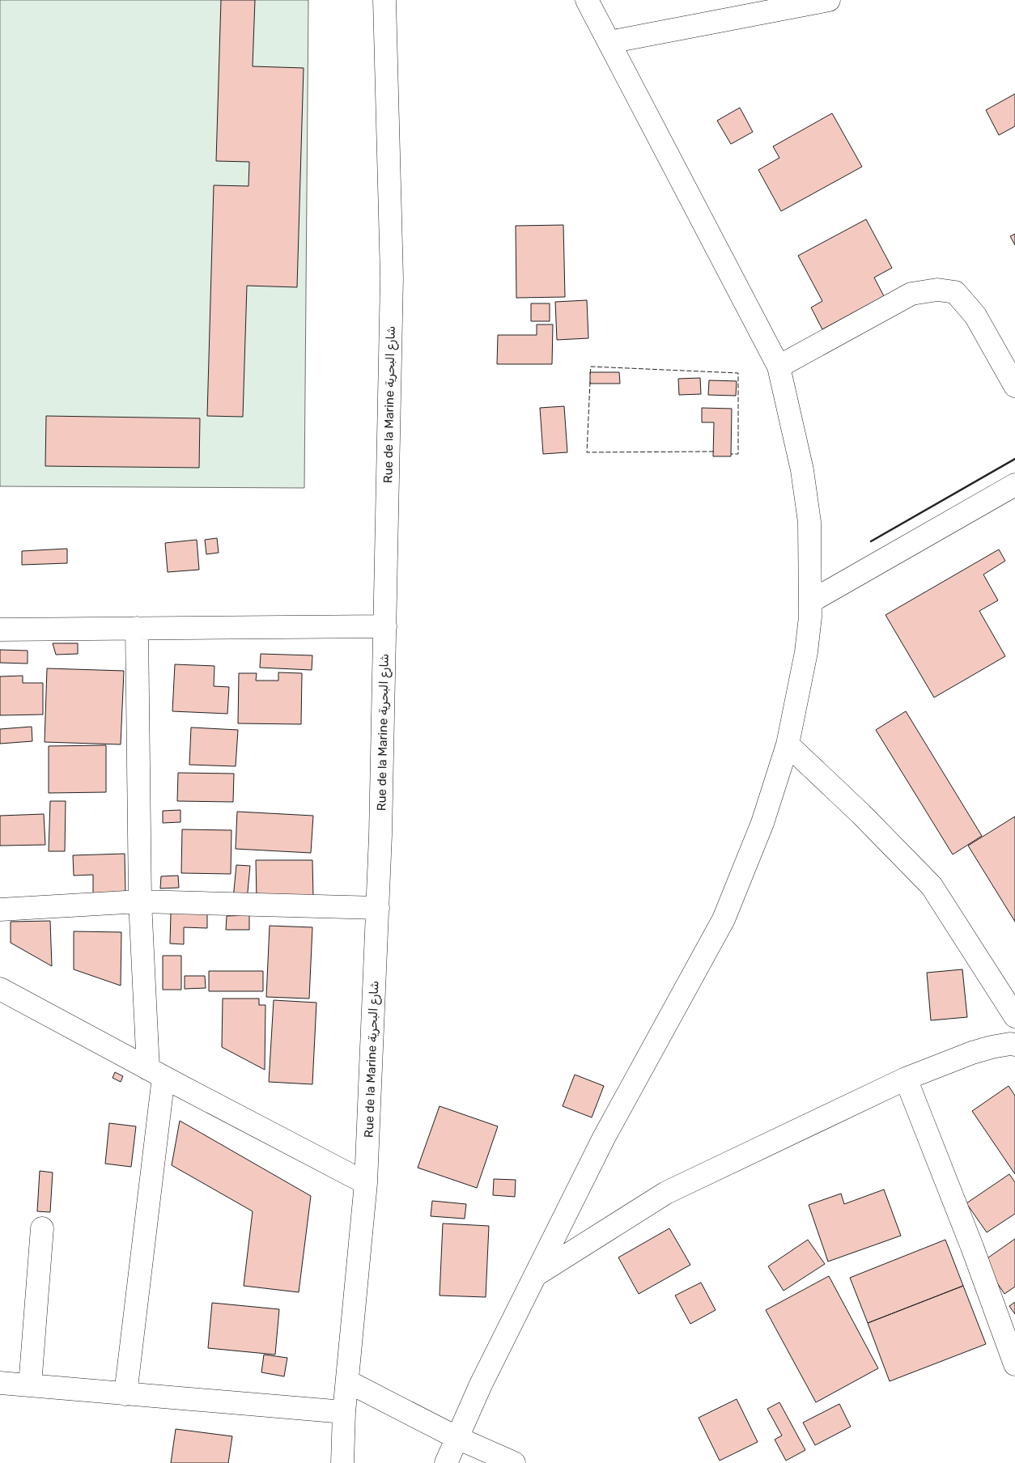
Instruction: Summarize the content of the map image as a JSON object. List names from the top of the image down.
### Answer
{
  "streets": {
    "street": ["Rue de la Marine شارع البحرية"]
  }
}
